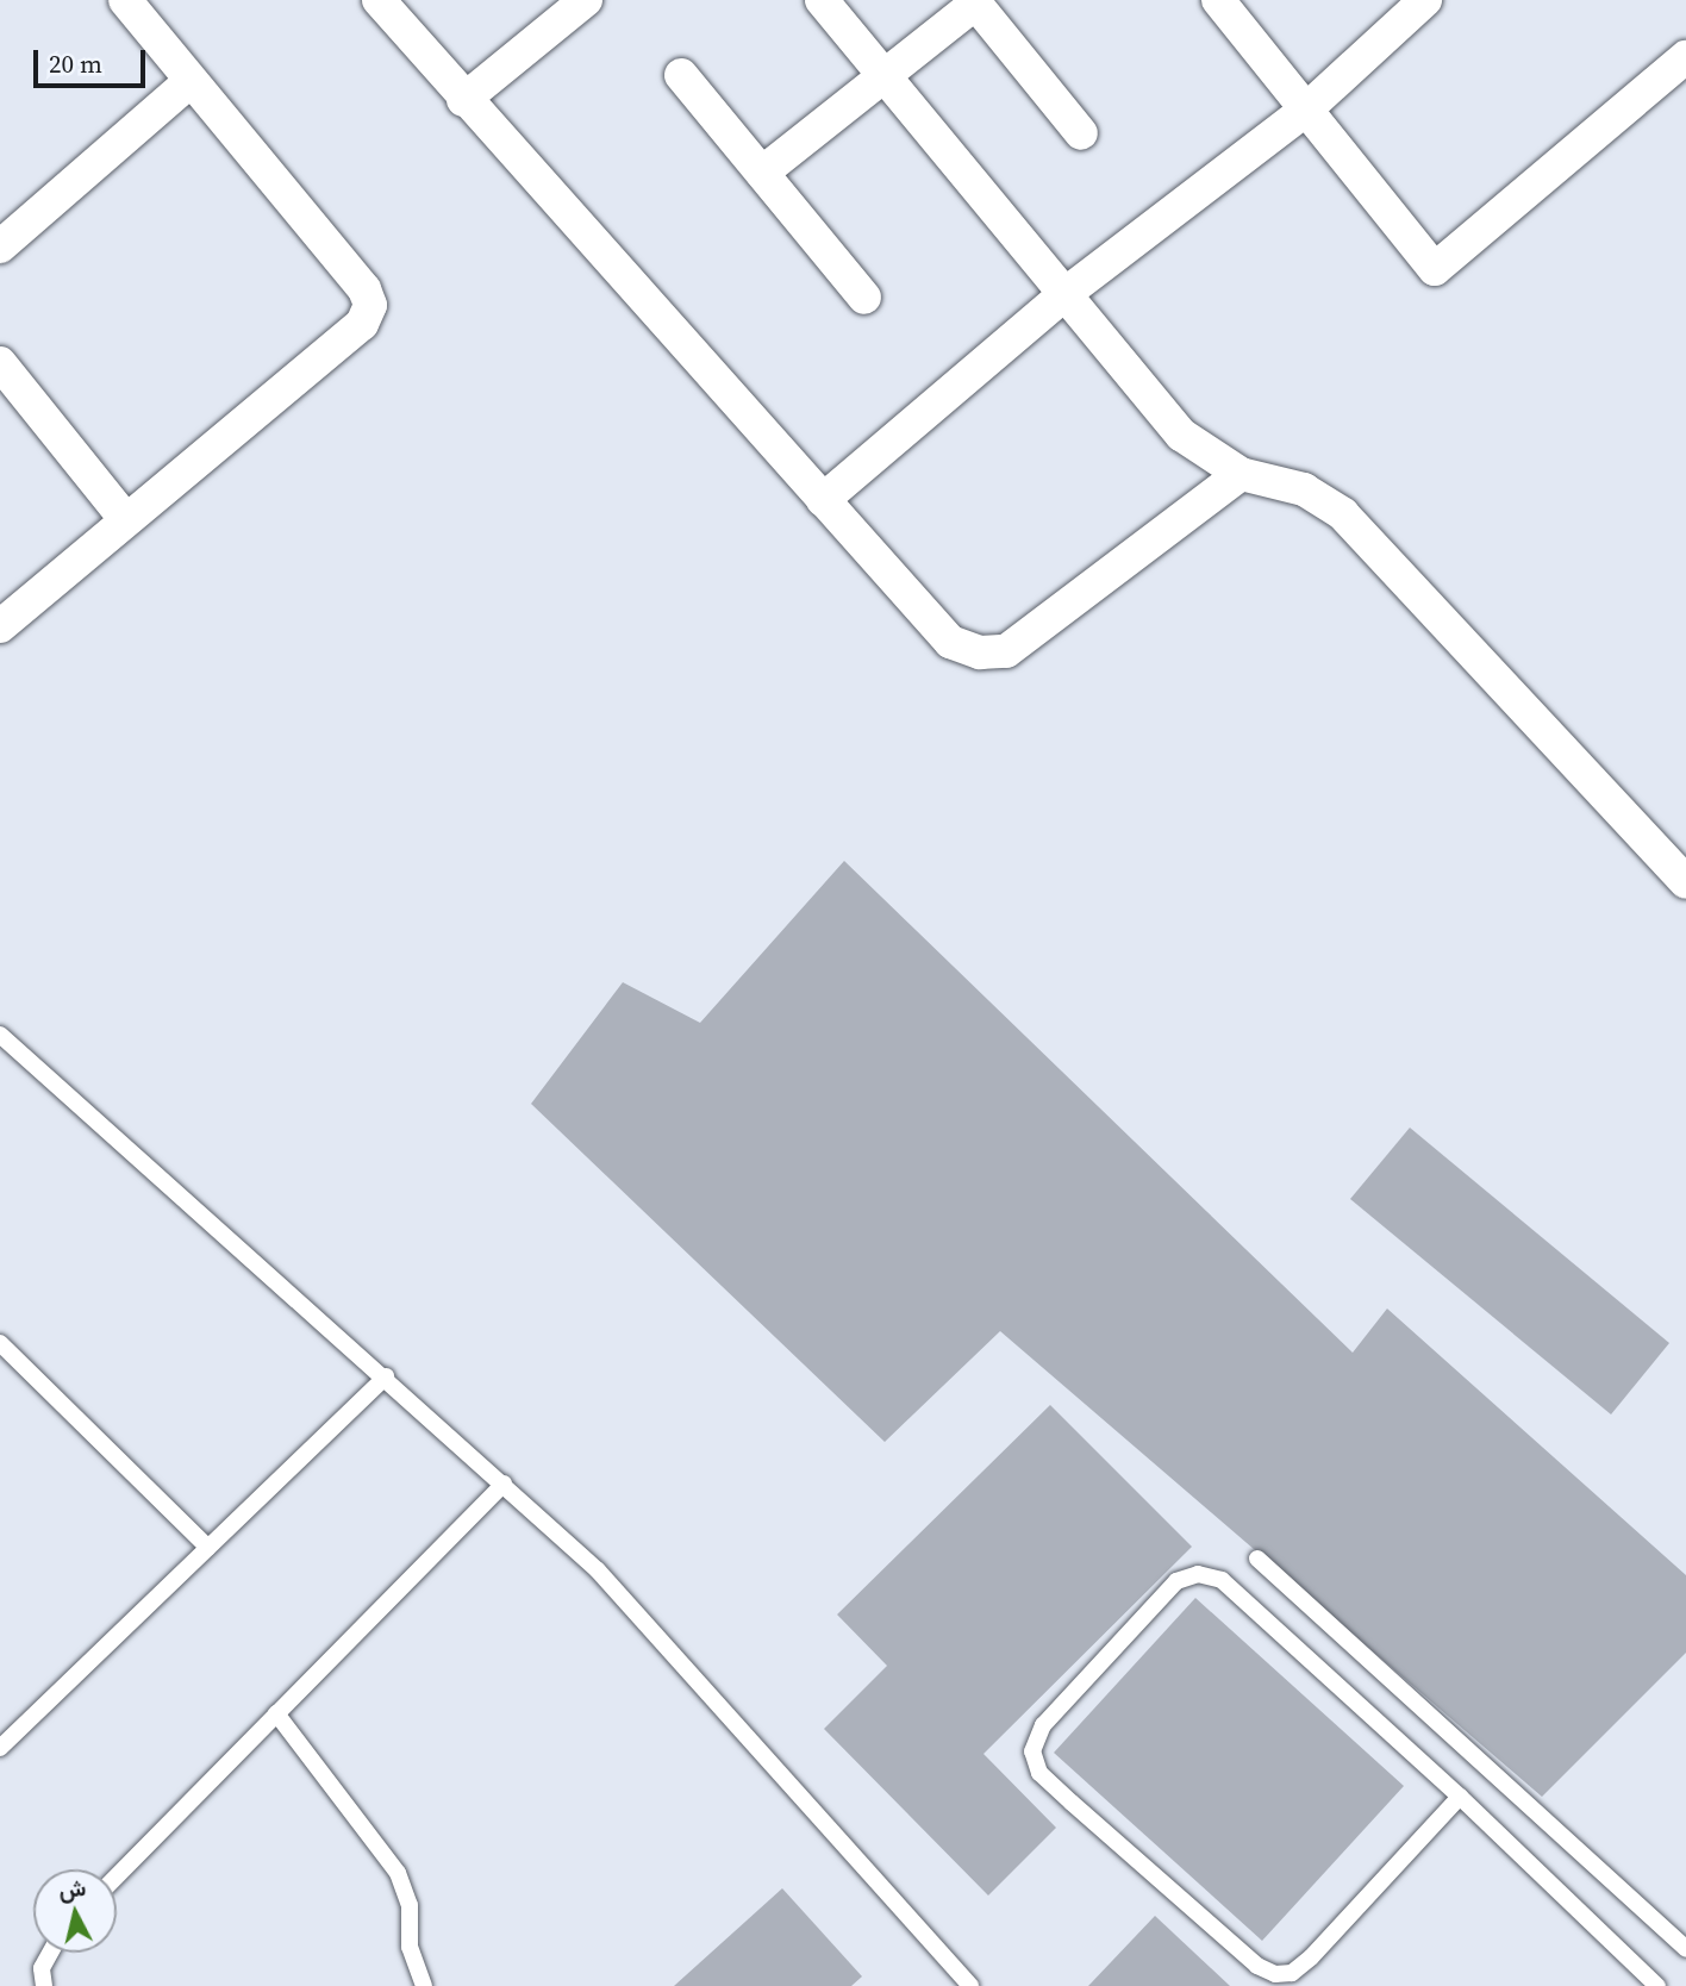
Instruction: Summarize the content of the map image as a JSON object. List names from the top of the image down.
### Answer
{
  "scale_bar": "20 m",
  "north": "top"
}
